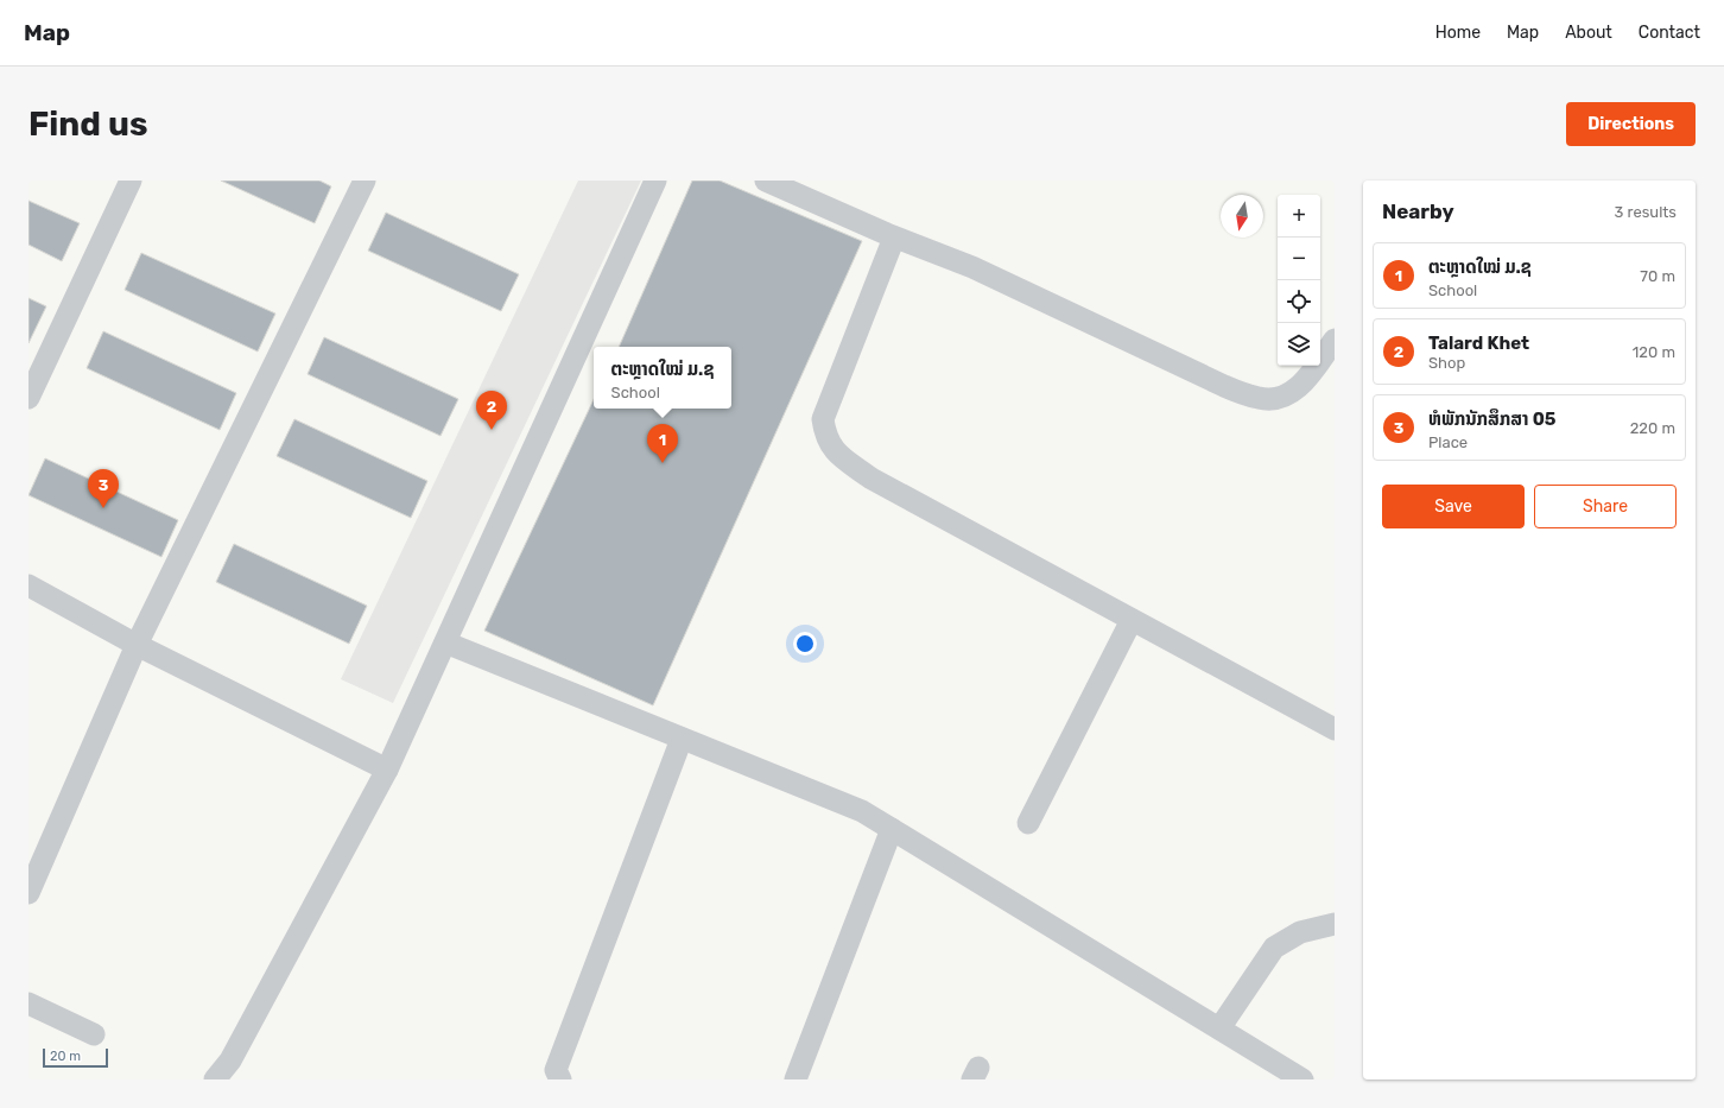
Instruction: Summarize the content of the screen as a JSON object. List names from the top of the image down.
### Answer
{
  "scale_bar": "20 m",
  "north": "bottom",
  "page": {
    "header": "Map",
    "nav": [
      "Home",
      "Map",
      "About",
      "Contact"
    ],
    "buttons": [
      "Directions",
      ["Save", "Share"]
    ],
    "title": "Find us",
    "heading": ["Nearby", "3 results"],
    "map_buttons": ["+", "−"],
    "list": [
      {
        "mark": "1",
        "name": "ຕະຫຼາດໃໝ່ ມ.ຊ",
        "note": "School",
        "value": "70 m"
      },
      {
        "mark": "2",
        "name": "Talard Khet",
        "note": "Shop",
        "value": "120 m"
      },
      {
        "mark": "3",
        "name": "ຫໍພັກນັກສຶກສາ 05",
        "note": "Place",
        "value": "220 m"
      }
    ],
    "popup": ["ຕະຫຼາດໃໝ່ ມ.ຊ", "School"],
    "pins": ["2", "1", "3"],
    "scale": "20 m"
  }
}
